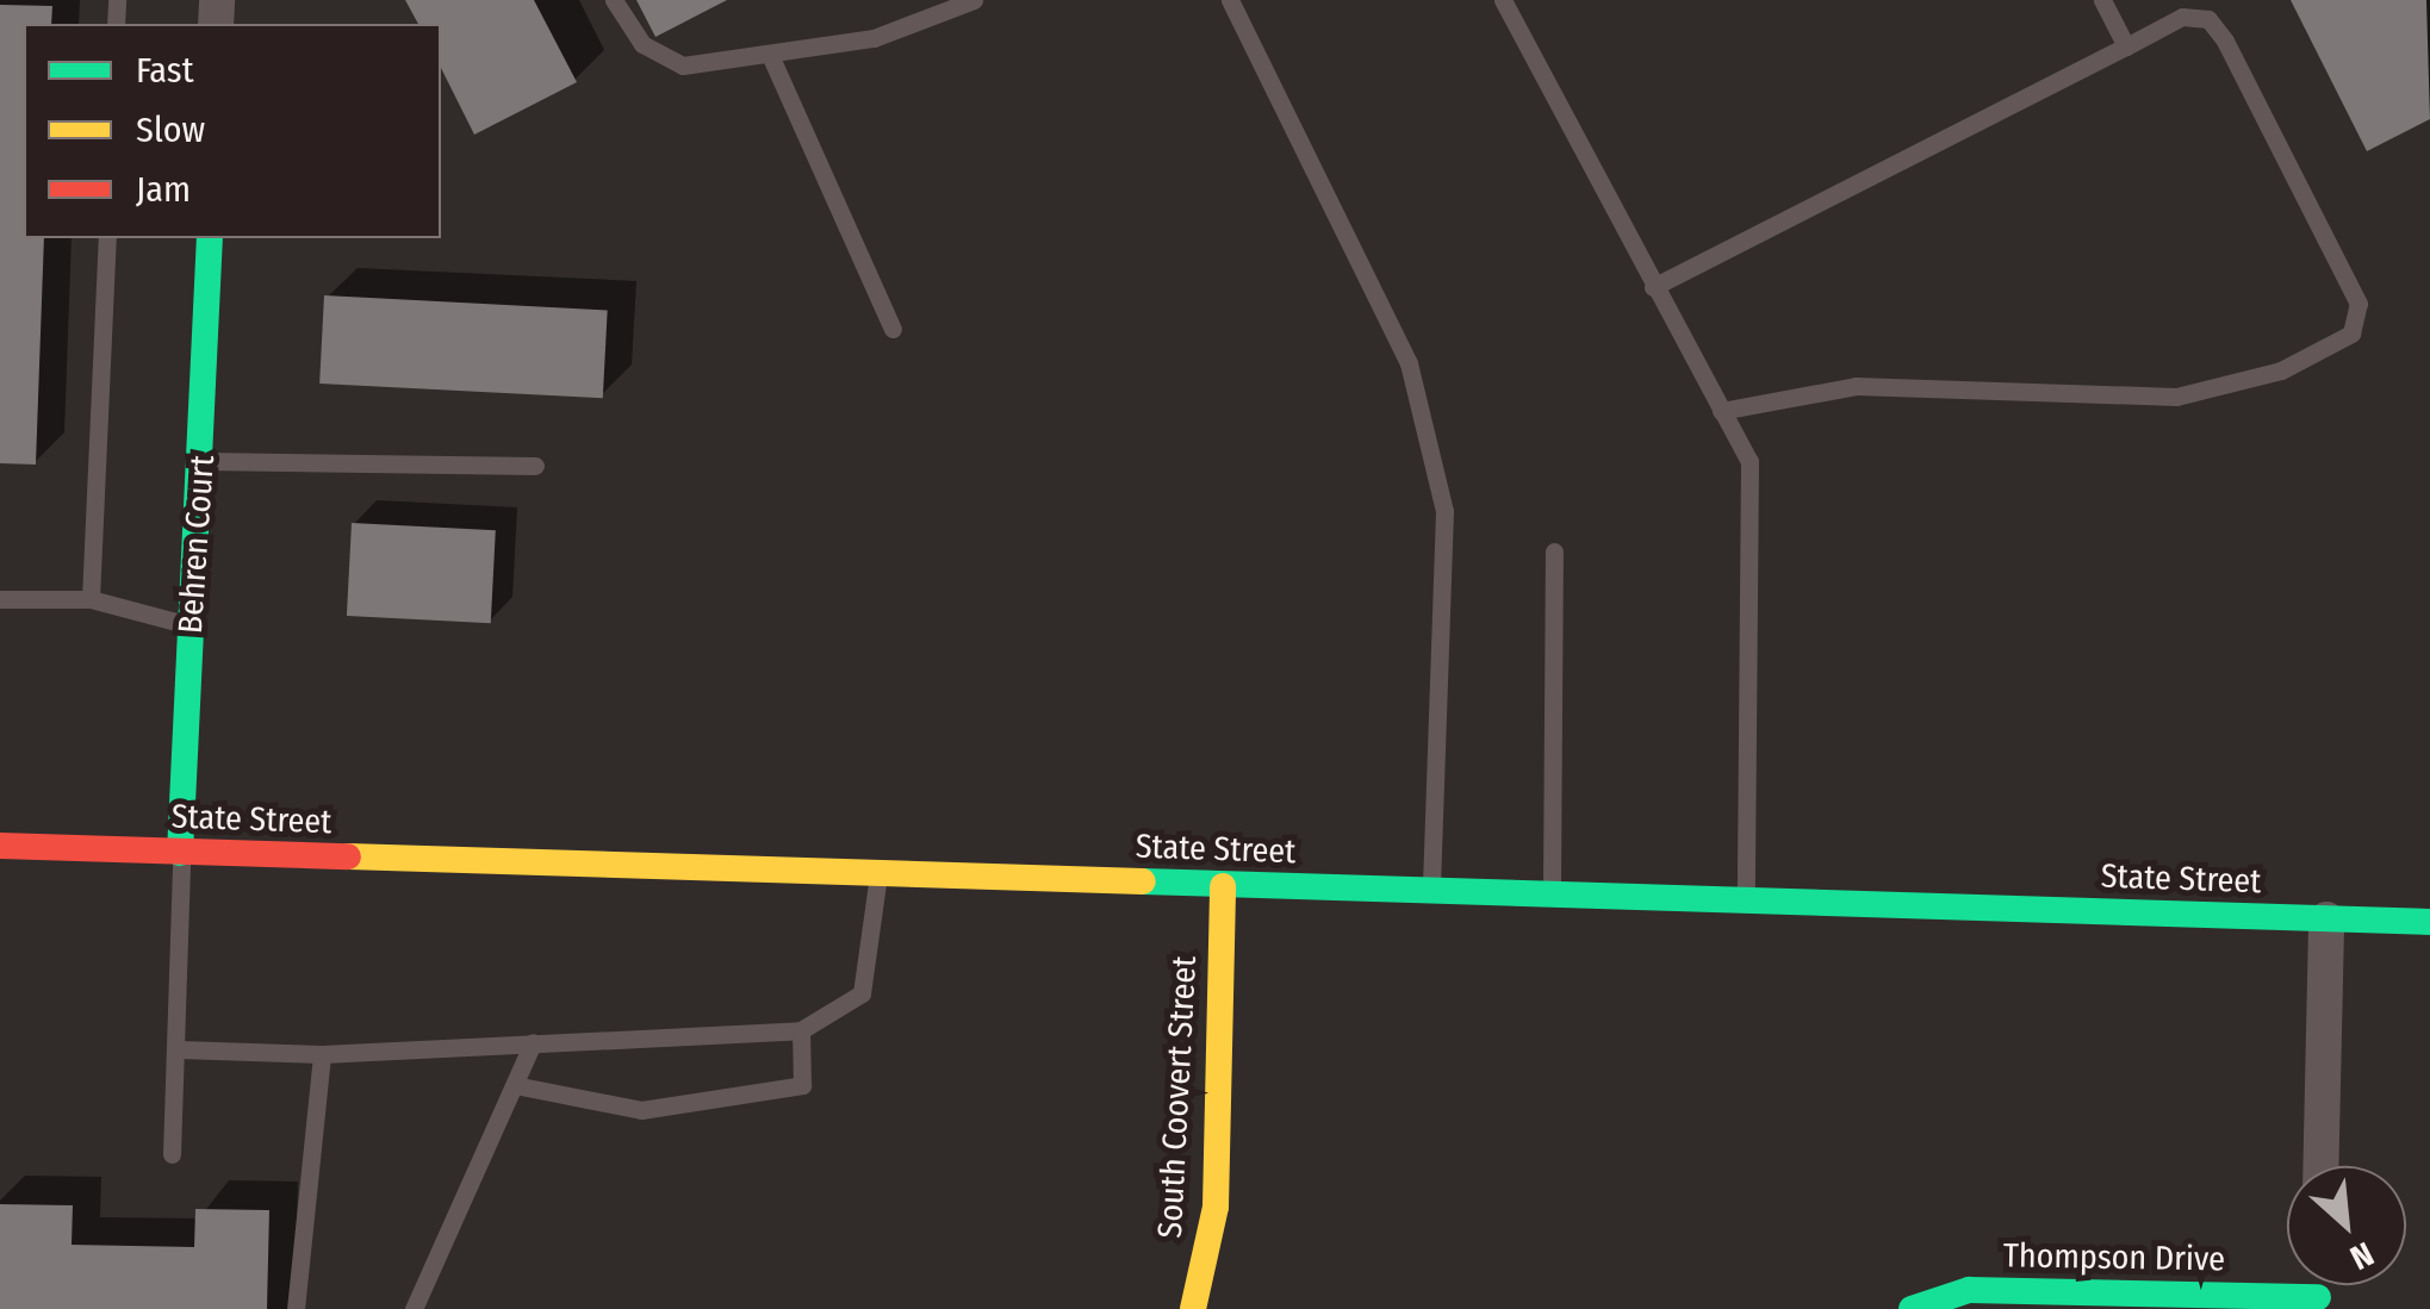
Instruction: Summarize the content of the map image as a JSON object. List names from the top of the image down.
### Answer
{
  "streets": {
    "main road": [
      "Behren Court",
      "State Street",
      "South Coovert Street",
      "Thompson Drive"
    ]
  },
  "crossings": [
    ["Behren Court", "State Street"],
    ["State Street", "South Coovert Street"]
  ],
  "legend": ["Fast", "Slow", "Jam"],
  "north": "bottom right"
}
